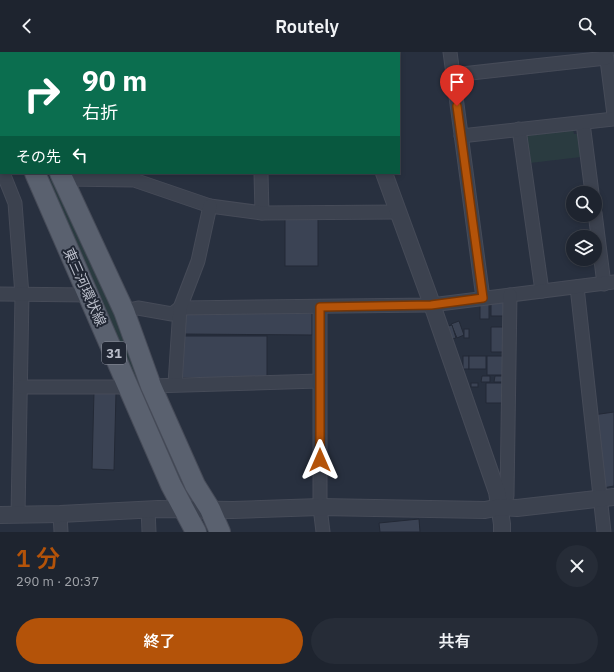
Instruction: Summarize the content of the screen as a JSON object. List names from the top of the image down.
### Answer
{
  "streets": {
    "main road": ["東三河環状線", "31"]
  },
  "page": {
    "header": "Routely",
    "turn": ["90 m", "右折"],
    "then": "その先",
    "heading": ["1 分", "290 m · 20:37"],
    "buttons": ["終了", "共有"]
  }
}
